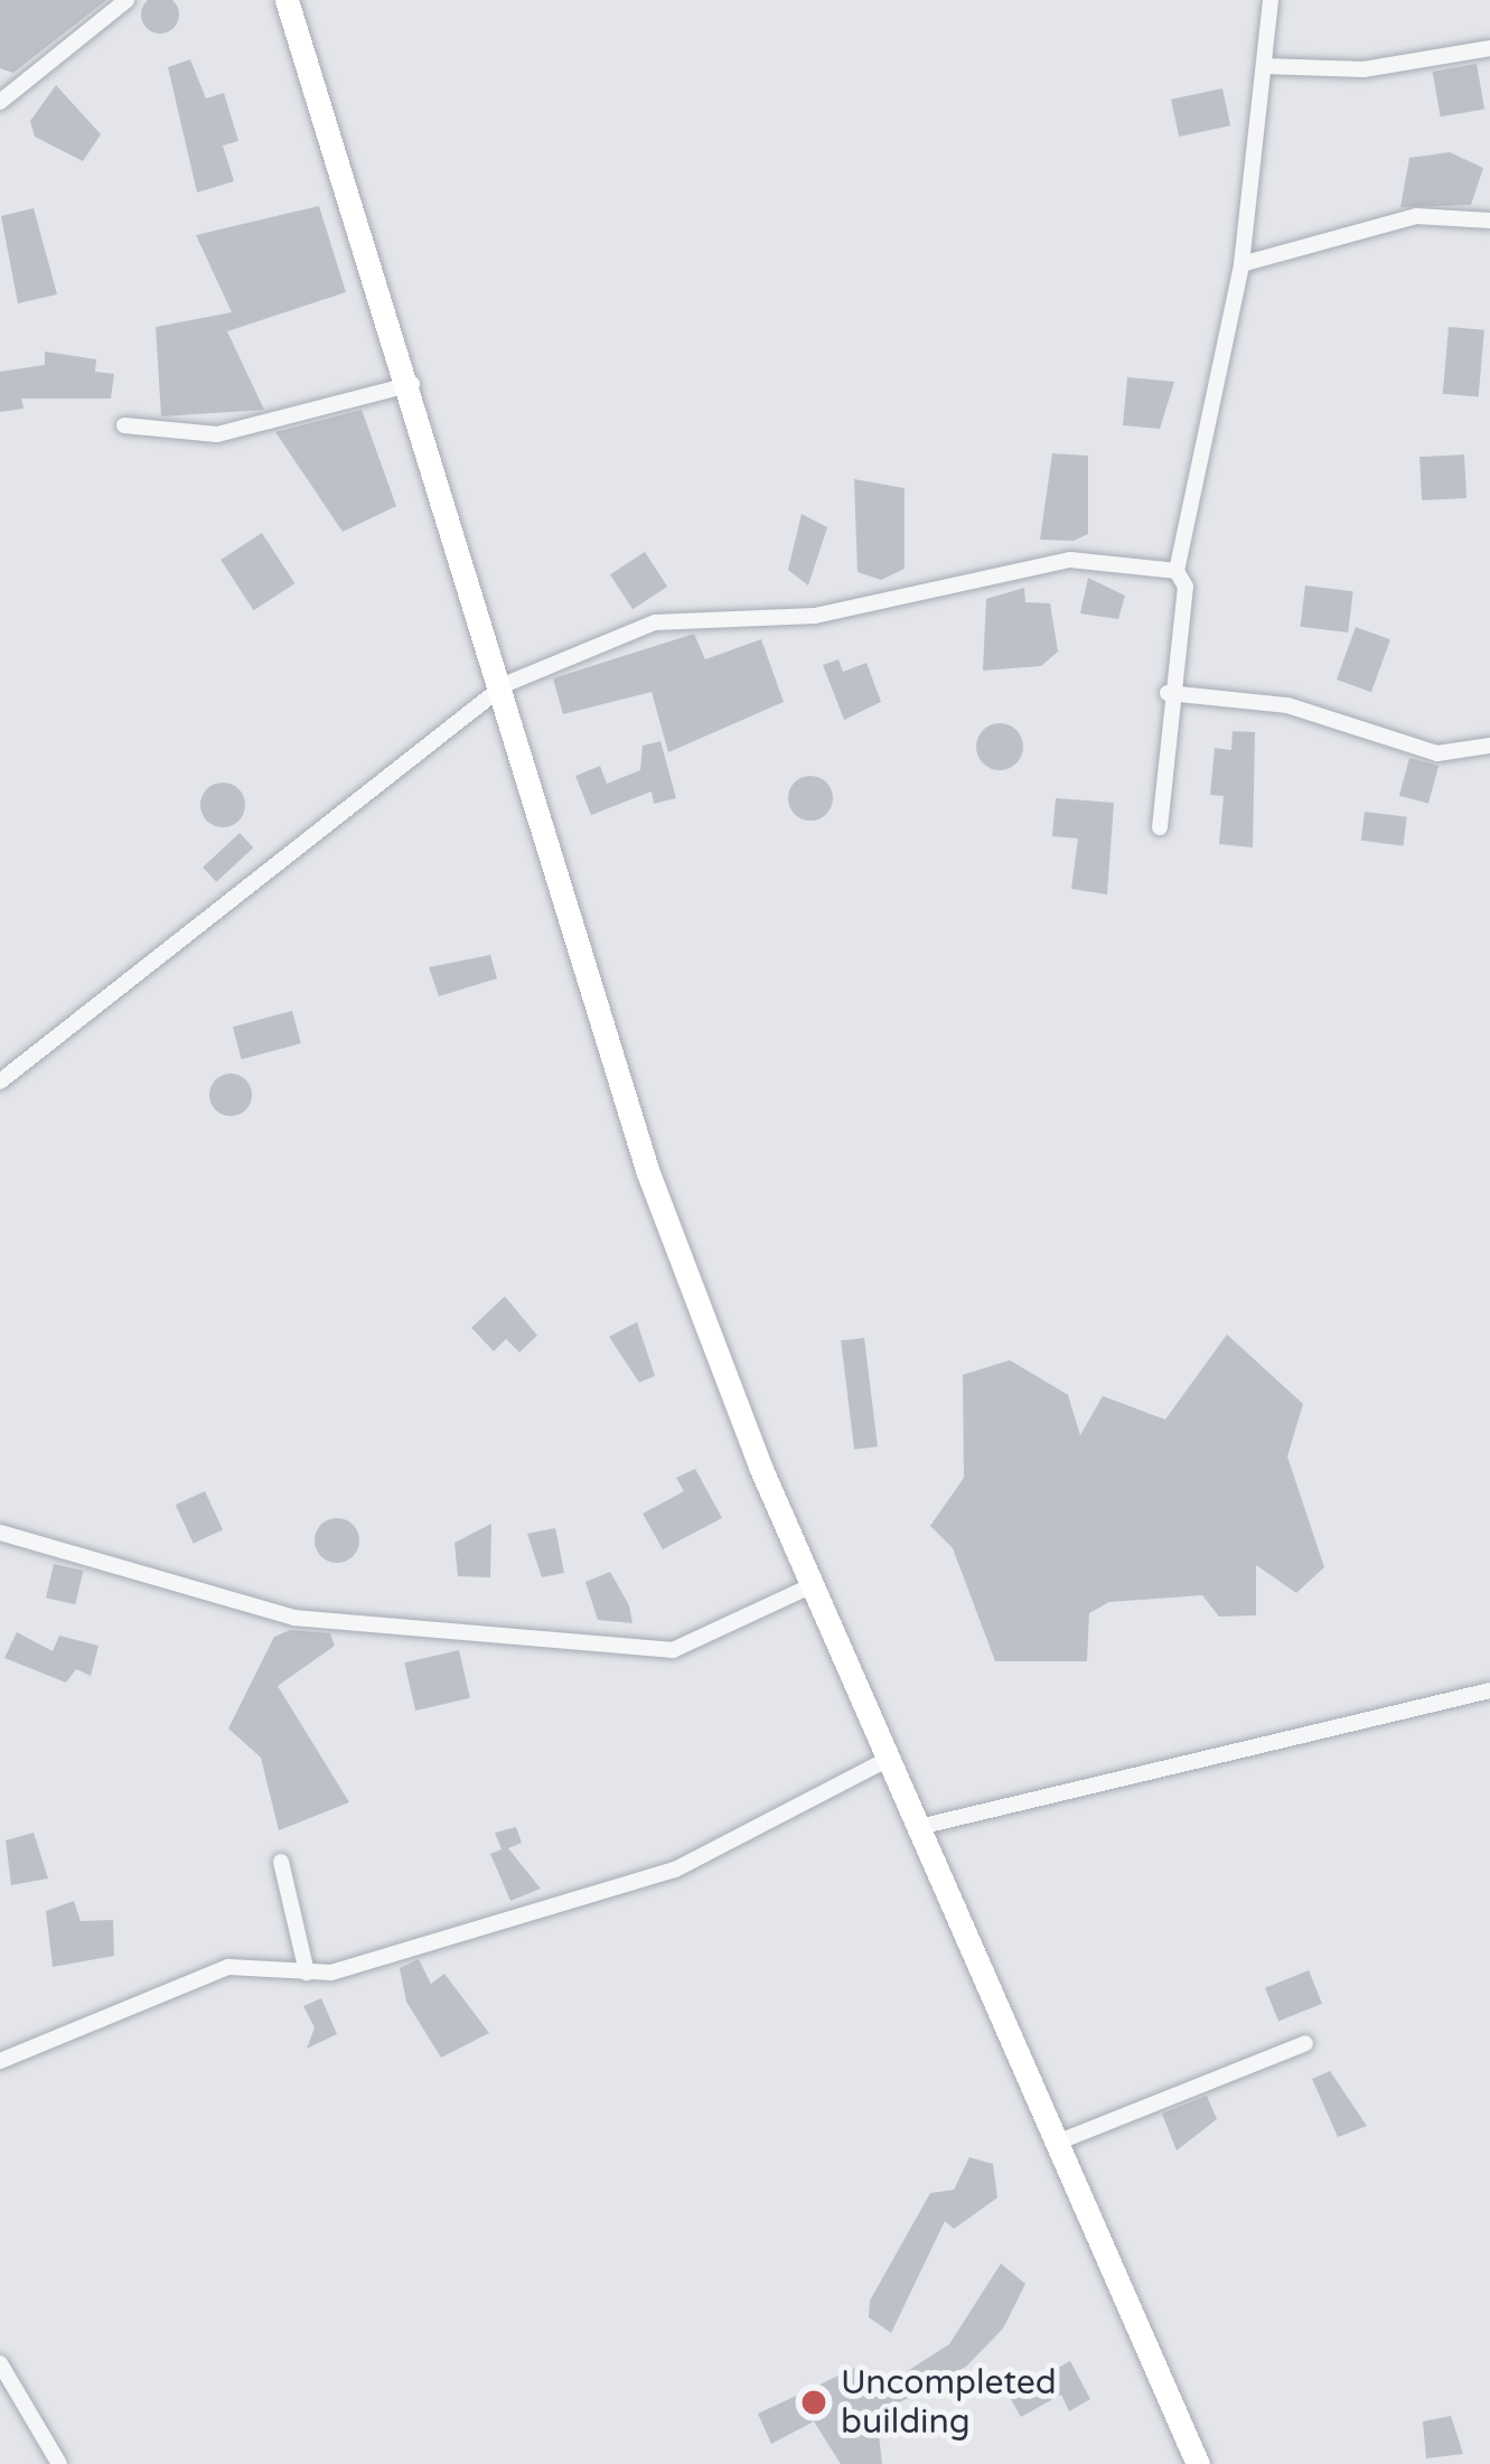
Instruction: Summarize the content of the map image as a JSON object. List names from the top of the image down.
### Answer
{
  "places": ["Uncompleted building"]
}
